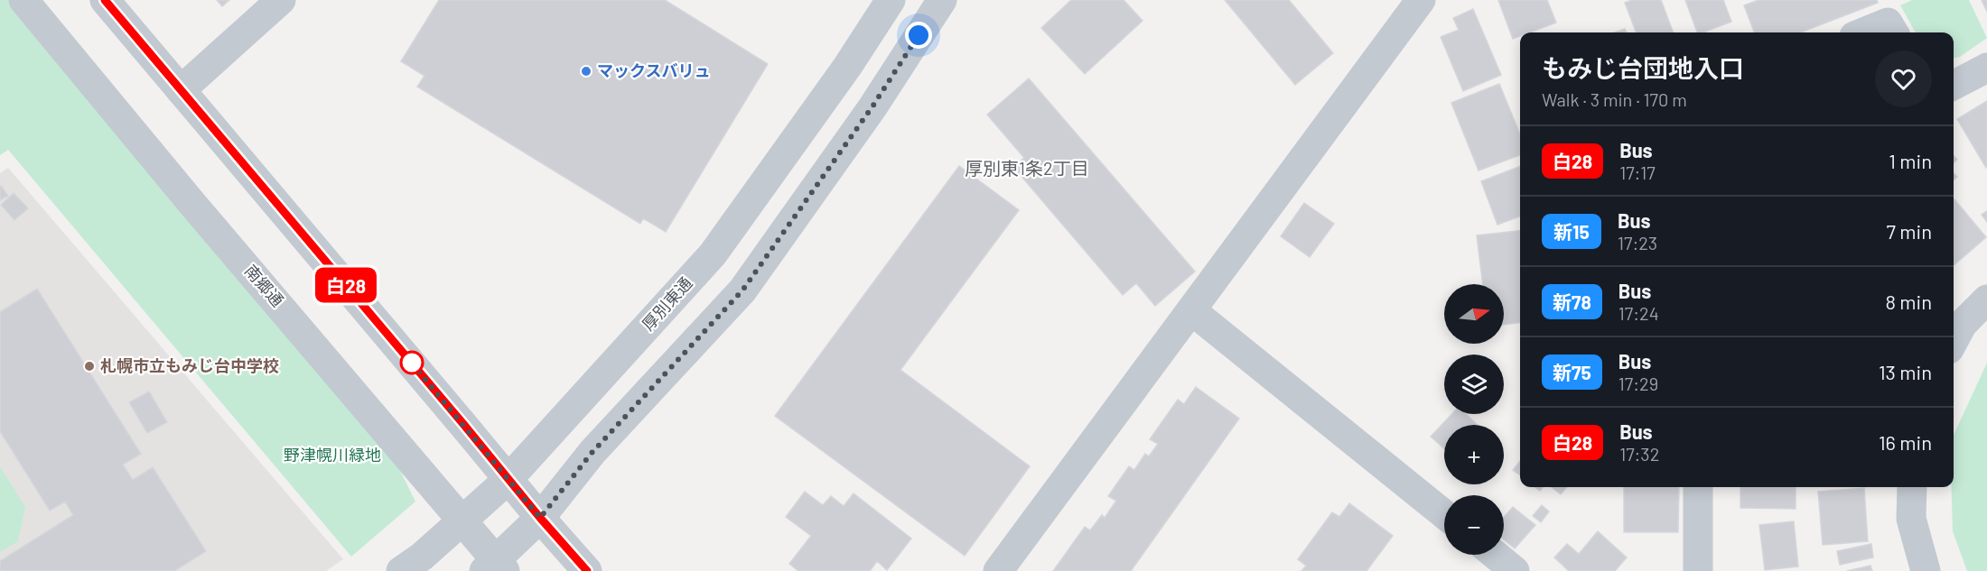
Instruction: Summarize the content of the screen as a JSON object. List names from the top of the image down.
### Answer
{
  "streets": {
    "street": ["南郷通", "厚別東通"]
  },
  "crossings": [
    ["南郷通", "厚別東通"]
  ],
  "districts": ["厚別東1条2丁目"],
  "parks": ["野津幌川緑地"],
  "places": ["マックスバリュ", "札幌市立もみじ台中学校"],
  "lines": ["bus line 白28"],
  "north": "right",
  "page": {
    "on_map": "白28",
    "heading": ["もみじ台団地入口", "Walk · 3 min · 170 m"],
    "list": [
      {
        "mark": "白28",
        "name": "Bus",
        "note": "17:17",
        "value": "1 min"
      },
      {
        "mark": "新15",
        "name": "Bus",
        "note": "17:23",
        "value": "7 min"
      },
      {
        "mark": "新78",
        "name": "Bus",
        "note": "17:24",
        "value": "8 min"
      },
      {
        "mark": "新75",
        "name": "Bus",
        "note": "17:29",
        "value": "13 min"
      },
      {
        "mark": "白28",
        "name": "Bus",
        "note": "17:32",
        "value": "16 min"
      }
    ],
    "map_buttons": ["+", "−"]
  }
}
